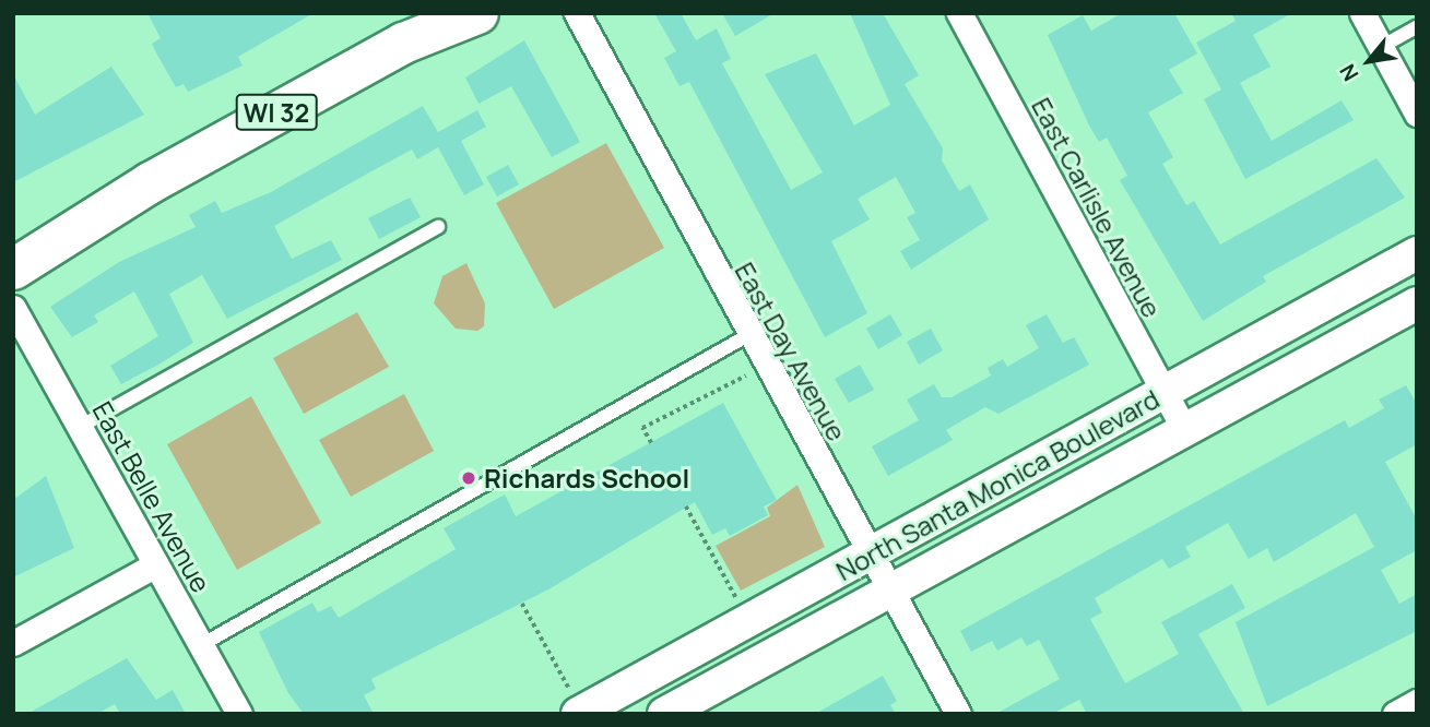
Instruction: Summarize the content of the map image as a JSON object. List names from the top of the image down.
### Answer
{
  "streets": {
    "main road": ["WI 32"],
    "street": [
      "East Carlisle Avenue",
      "East Day Avenue",
      "North Santa Monica Boulevard",
      "East Belle Avenue"
    ]
  },
  "crossings": [
    ["East Carlisle Avenue", "North Santa Monica Boulevard"],
    ["East Day Avenue", "North Santa Monica Boulevard"]
  ],
  "places": ["Richards School"],
  "north": "bottom left"
}
